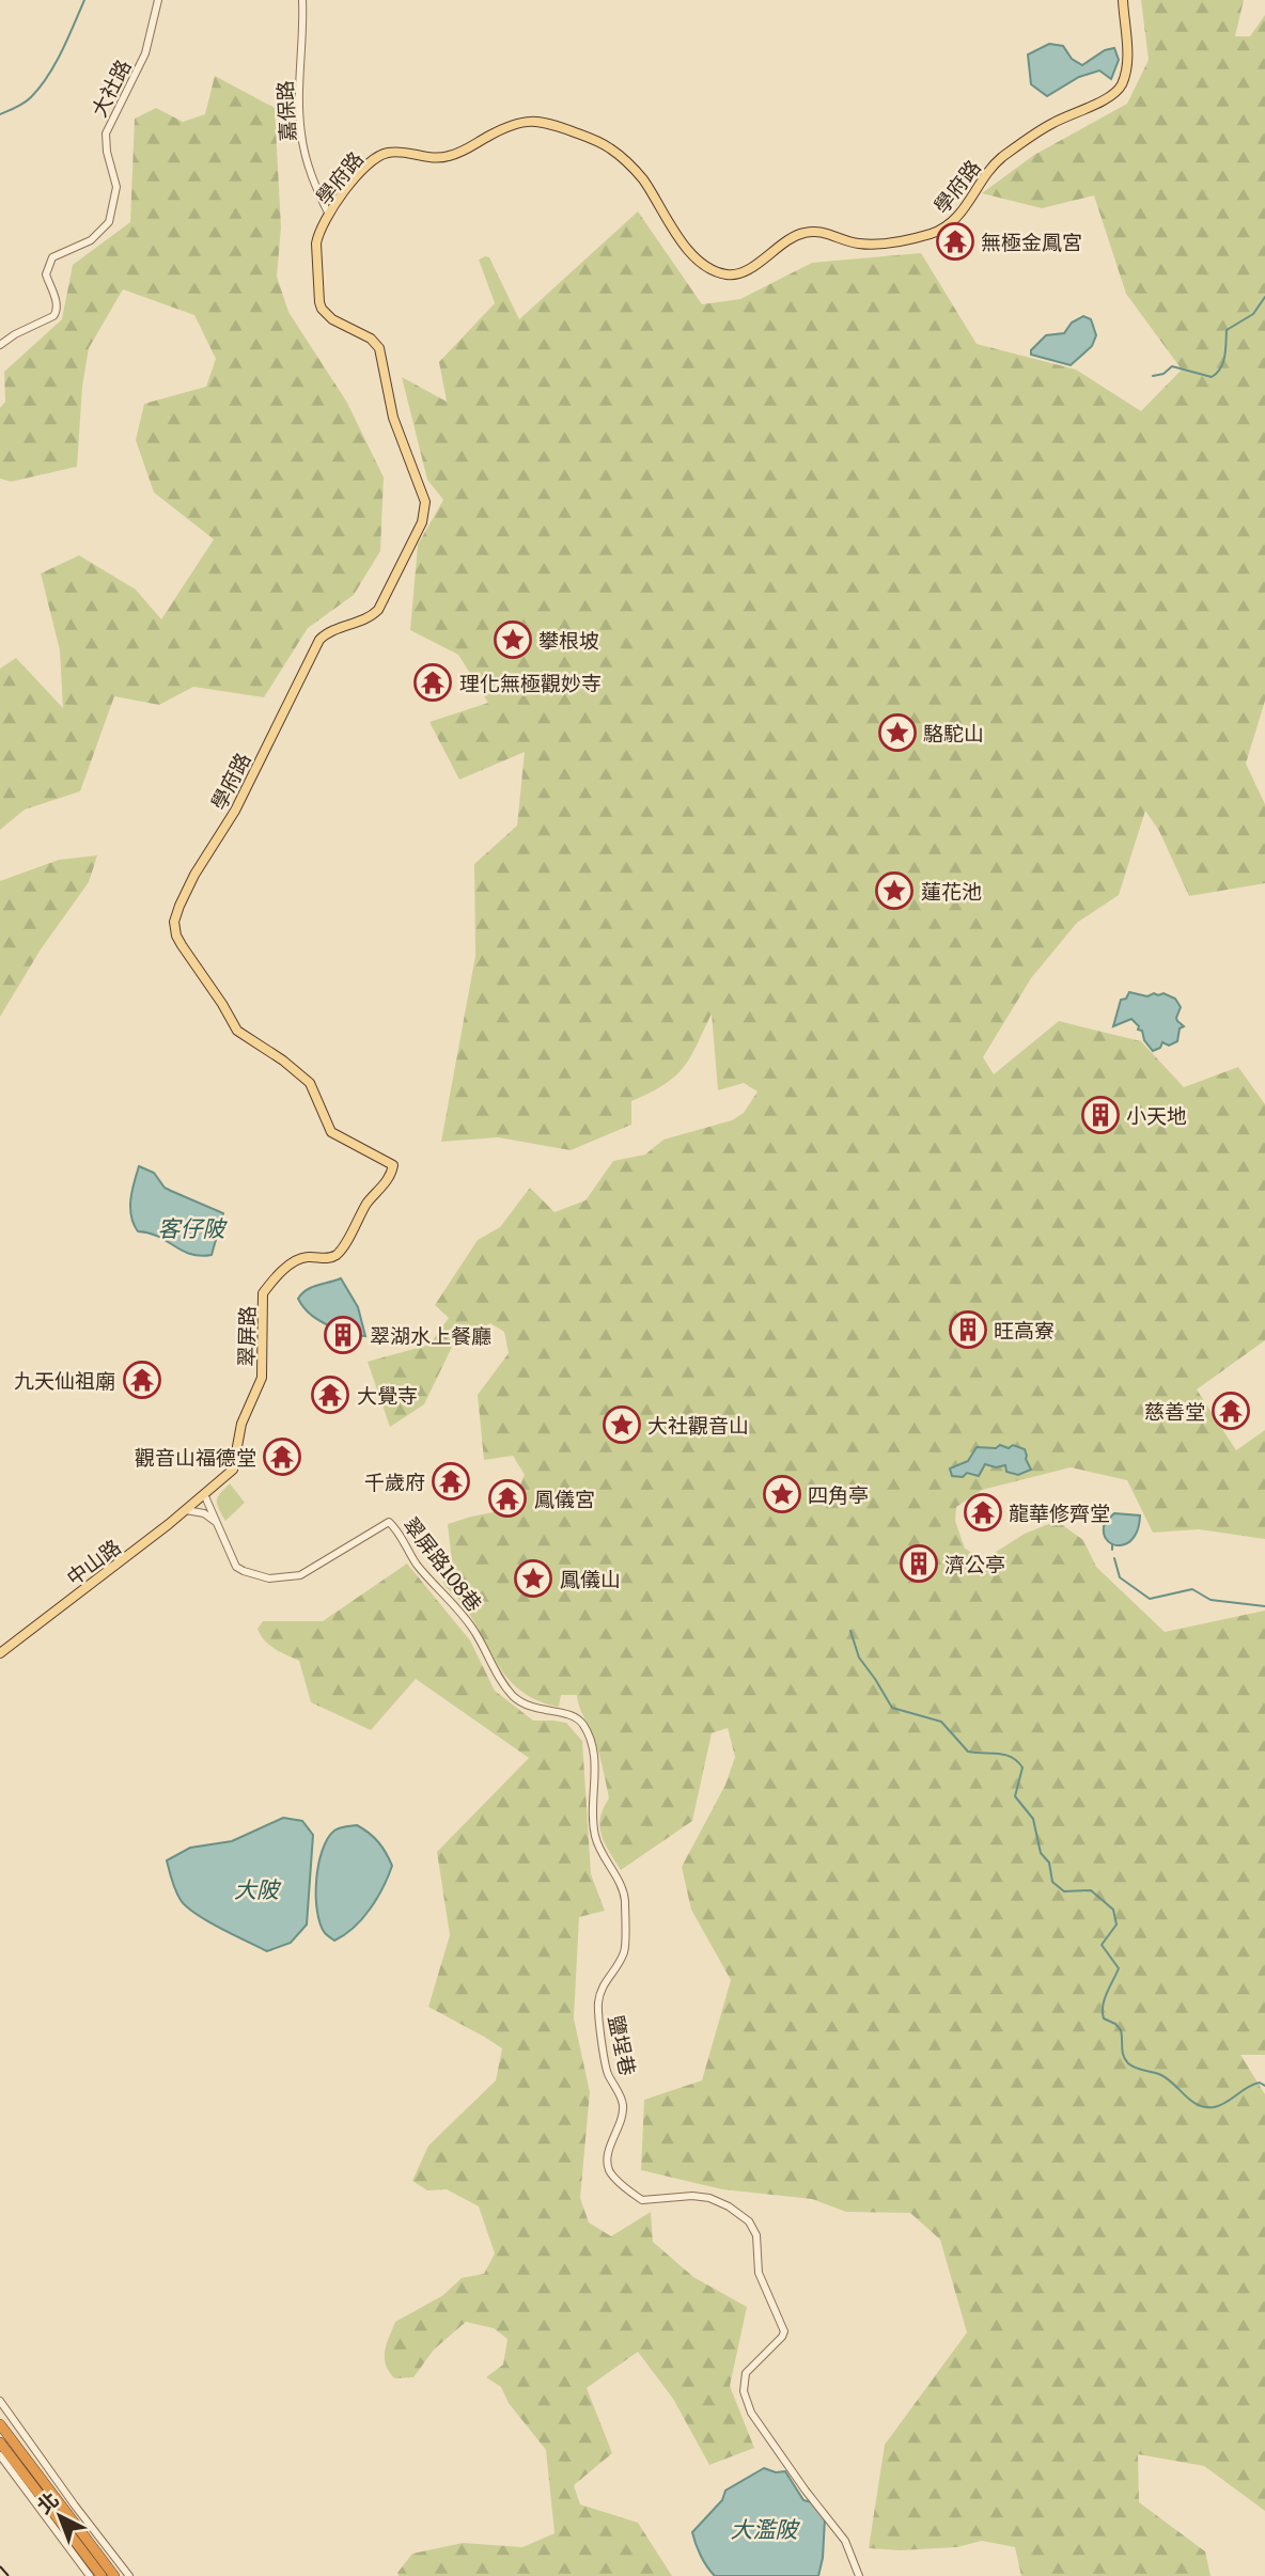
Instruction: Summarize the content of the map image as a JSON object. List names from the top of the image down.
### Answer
{
  "streets": {
    "main road": ["學府路", "翠屏路", "中山路"],
    "street": [
      "大社路",
      "嘉保路",
      "翠屏路108巷",
      "鹽埕巷"
    ]
  },
  "crossings": [
    ["嘉保路", "學府路"],
    ["學府路", "翠屏路"],
    ["翠屏路", "中山路"],
    ["翠屏路", "翠屏路108巷"],
    ["中山路", "翠屏路108巷"],
    ["翠屏路108巷", "鹽埕巷"]
  ],
  "water": ["客仔陂", "大陂", "大濫陂"],
  "places": {
    "temple": [
      "無極金鳳宮",
      "理化無極觀妙寺",
      "九天仙祖廟",
      "大覺寺",
      "慈善堂",
      "觀音山福德堂",
      "千歲府",
      "鳳儀宮",
      "龍華修齊堂"
    ],
    "place": [
      "攀根坡",
      "駱駝山",
      "蓮花池",
      "大社觀音山",
      "四角亭",
      "鳳儀山"
    ],
    "building": [
      "小天地",
      "旺高寮",
      "翠湖水上餐廳",
      "濟公亭"
    ]
  },
  "north": "top left"
}
